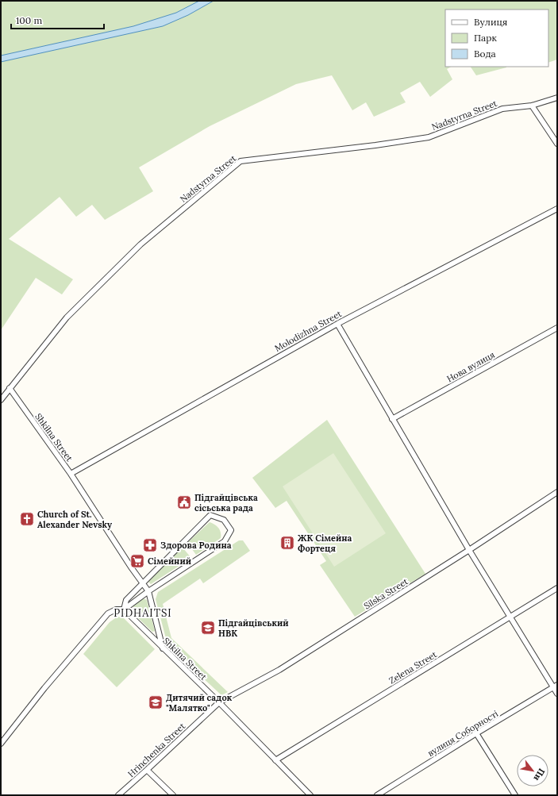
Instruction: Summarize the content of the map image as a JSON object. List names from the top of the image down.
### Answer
{
  "streets": {
    "street": [
      "Nadstyrna Street",
      "Molodizhna Street",
      "Нова вулиця",
      "Shkilna Street",
      "Silska Street",
      "Zelena Street",
      "вулиця Соборності",
      "Hrinchenka Street"
    ]
  },
  "crossings": [
    ["Nadstyrna Street", "Shkilna Street"],
    ["Molodizhna Street", "Shkilna Street"],
    ["Shkilna Street", "Silska Street"],
    ["Shkilna Street", "Zelena Street"],
    ["Shkilna Street", "Hrinchenka Street"],
    ["Silska Street", "Hrinchenka Street"]
  ],
  "districts": ["PIDHAITSI"],
  "places": {
    "public building": ["Підгайцівська сісьська рада"],
    "church": ["Church of St. Alexander Nevsky"],
    "building": ["ЖК Сімейна Фортеця"],
    "pharmacy": ["Здорова Родина"],
    "supermarket": ["Сімейний"],
    "school or university": ["Підгайцівський НВК", "Дитячий садок \"Малятко\""]
  },
  "legend": ["Вулиця", "Парк", "Вода"],
  "scale_bar": "100 m",
  "north": "bottom right"
}
